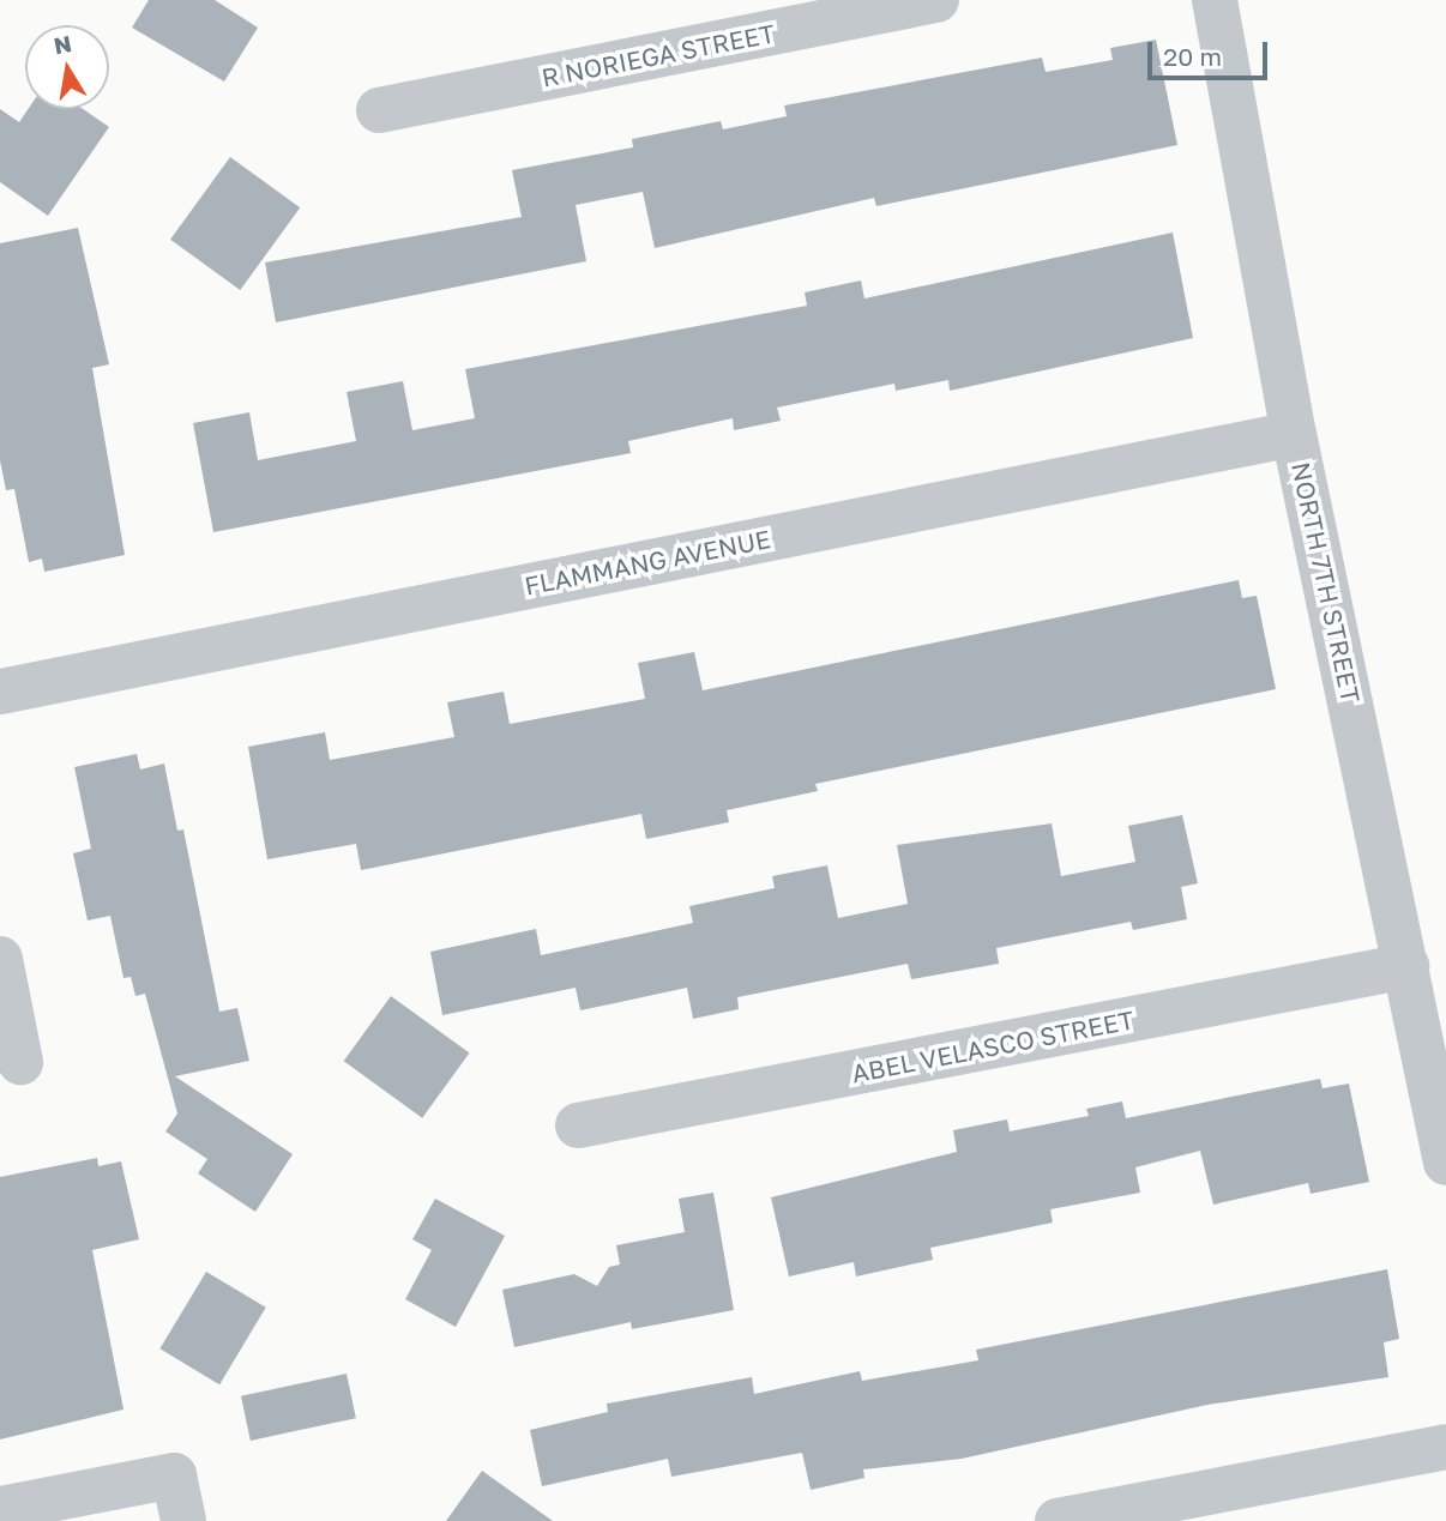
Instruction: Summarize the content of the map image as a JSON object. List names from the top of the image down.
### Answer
{
  "streets": {
    "street": [
      "R NORIEGA STREET",
      "FLAMMANG AVENUE",
      "NORTH 7TH STREET",
      "ABEL VELASCO STREET"
    ]
  },
  "crossings": [
    ["FLAMMANG AVENUE", "NORTH 7TH STREET"],
    ["NORTH 7TH STREET", "ABEL VELASCO STREET"]
  ],
  "scale_bar": "20 m",
  "north": "top"
}
